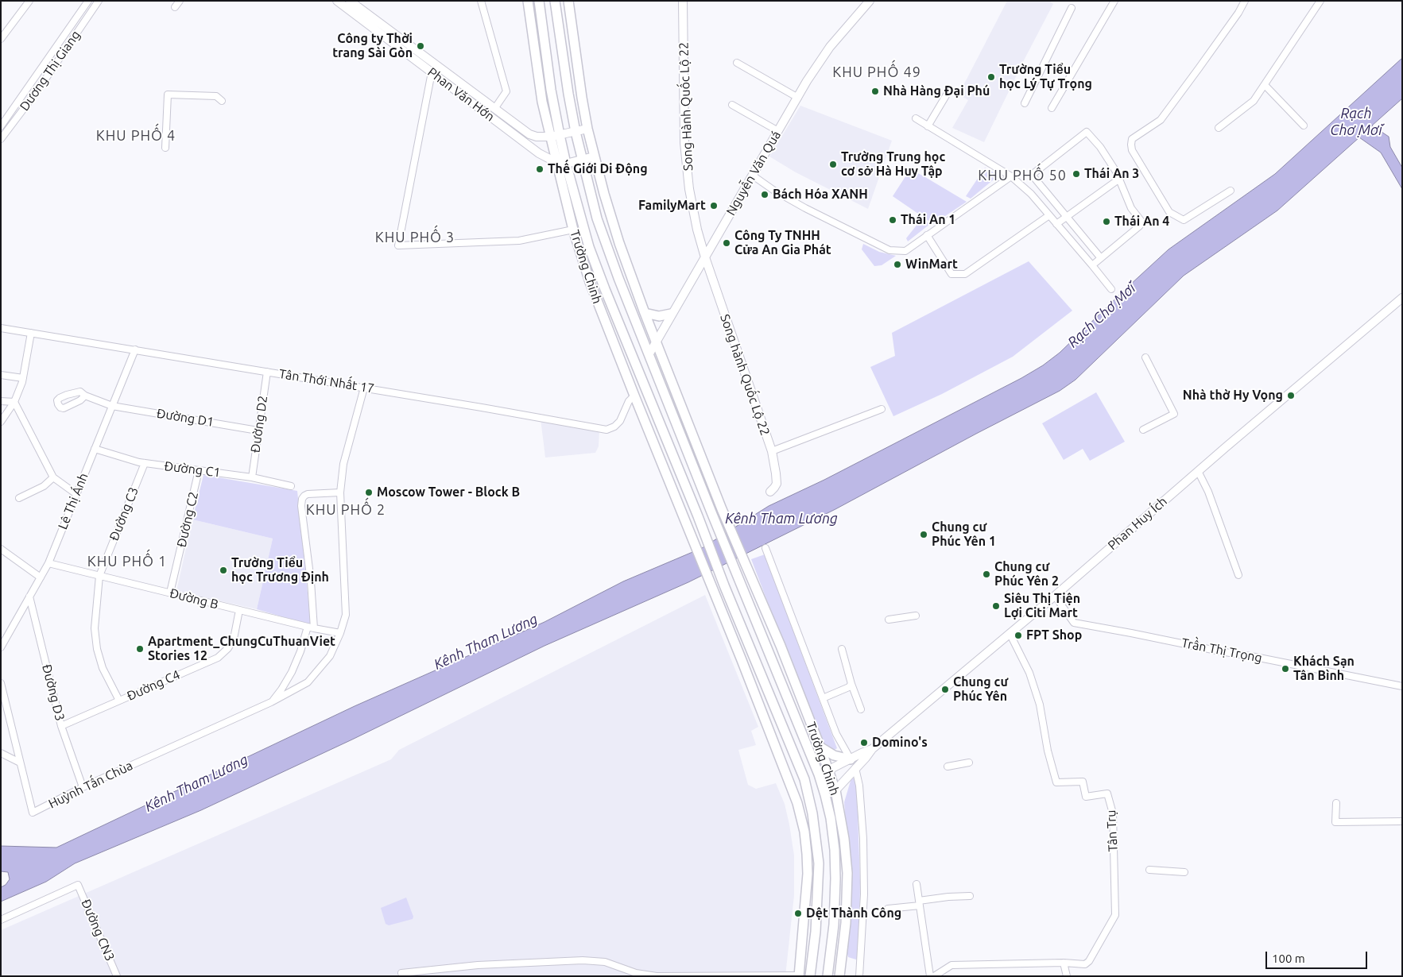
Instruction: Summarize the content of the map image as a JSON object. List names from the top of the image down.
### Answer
{
  "streets": {
    "main road": [
      "Phan Văn Hớn",
      "Song Hành Quốc Lộ 22",
      "Nguyễn Văn Quá",
      "Trường Chinh",
      "Song hành Quốc Lộ 22",
      "Phan Huy Ích"
    ],
    "street": [
      "Dương Thị Giang",
      "Tân Thới Nhất 17",
      "Đường D1",
      "Đường D2",
      "Đường C1",
      "Lê Thị Ánh",
      "Đường C3",
      "Đường C2",
      "Đường B",
      "Trần Thị Trọng",
      "Đường C4",
      "Đường D3",
      "Huỳnh Tấn Chùa",
      "Tân Trụ",
      "Đường CN3"
    ]
  },
  "crossings": [
    ["Phan Văn Hớn", "Trường Chinh"],
    ["Song Hành Quốc Lộ 22", "Nguyễn Văn Quá"],
    ["Song Hành Quốc Lộ 22", "Song hành Quốc Lộ 22"],
    ["Nguyễn Văn Quá", "Trường Chinh"],
    ["Nguyễn Văn Quá", "Song hành Quốc Lộ 22"],
    ["Trường Chinh", "Tân Thới Nhất 17"],
    ["Tân Thới Nhất 17", "Đường D2"],
    ["Tân Thới Nhất 17", "Lê Thị Ánh"],
    ["Tân Thới Nhất 17", "Huỳnh Tấn Chùa"],
    ["Đường D1", "Đường D2"],
    ["Đường D1", "Lê Thị Ánh"],
    ["Đường D2", "Đường C1"],
    ["Đường C1", "Lê Thị Ánh"],
    ["Đường C1", "Đường C3"],
    ["Đường C1", "Đường C2"],
    ["Lê Thị Ánh", "Đường B"],
    ["Lê Thị Ánh", "Đường D3"],
    ["Đường C3", "Đường B"],
    ["Đường C3", "Đường C4"],
    ["Đường C2", "Đường B"],
    ["Phan Huy Ích", "Trần Thị Trọng"],
    ["Phan Huy Ích", "Tân Trụ"],
    ["Đường B", "Đường C4"],
    ["Đường B", "Huỳnh Tấn Chùa"],
    ["Đường C4", "Đường D3"],
    ["Đường D3", "Huỳnh Tấn Chùa"]
  ],
  "districts": [
    "KHU PHỐ 49",
    "KHU PHỐ 4",
    "KHU PHỐ 50",
    "KHU PHỐ 3",
    "KHU PHỐ 2",
    "KHU PHỐ 1"
  ],
  "water": ["Rạch Chợ Mới", "Kênh Tham Lương"],
  "places": [
    "Công ty Thời trang Sài Gòn",
    "Trường Tiểu học Lý Tự Trọng",
    "Nhà Hàng Đại Phú",
    "Trường Trung học cơ sở Hà Huy Tập",
    "Thế Giới Di Động",
    "Thái An 3",
    "Bách Hóa XANH",
    "FamilyMart",
    "Thái An 1",
    "Thái An 4",
    "Công Ty TNHH Cửa An Gia Phát",
    "WinMart",
    "Nhà thờ Hy Vọng",
    "Moscow Tower - Block B",
    "Chung cư Phúc Yên 1",
    "Trường Tiểu học Trương Định",
    "Chung cư Phúc Yên 2",
    "Siêu Thị Tiện Lợi Citi Mart",
    "FPT Shop",
    "Apartment_ChungCuThuanViet Stories 12",
    "Khách Sạn Tân Bình",
    "Chung cư Phúc Yên",
    "Domino's",
    "Dệt Thành Công"
  ],
  "scale_bar": "100 m"
}
